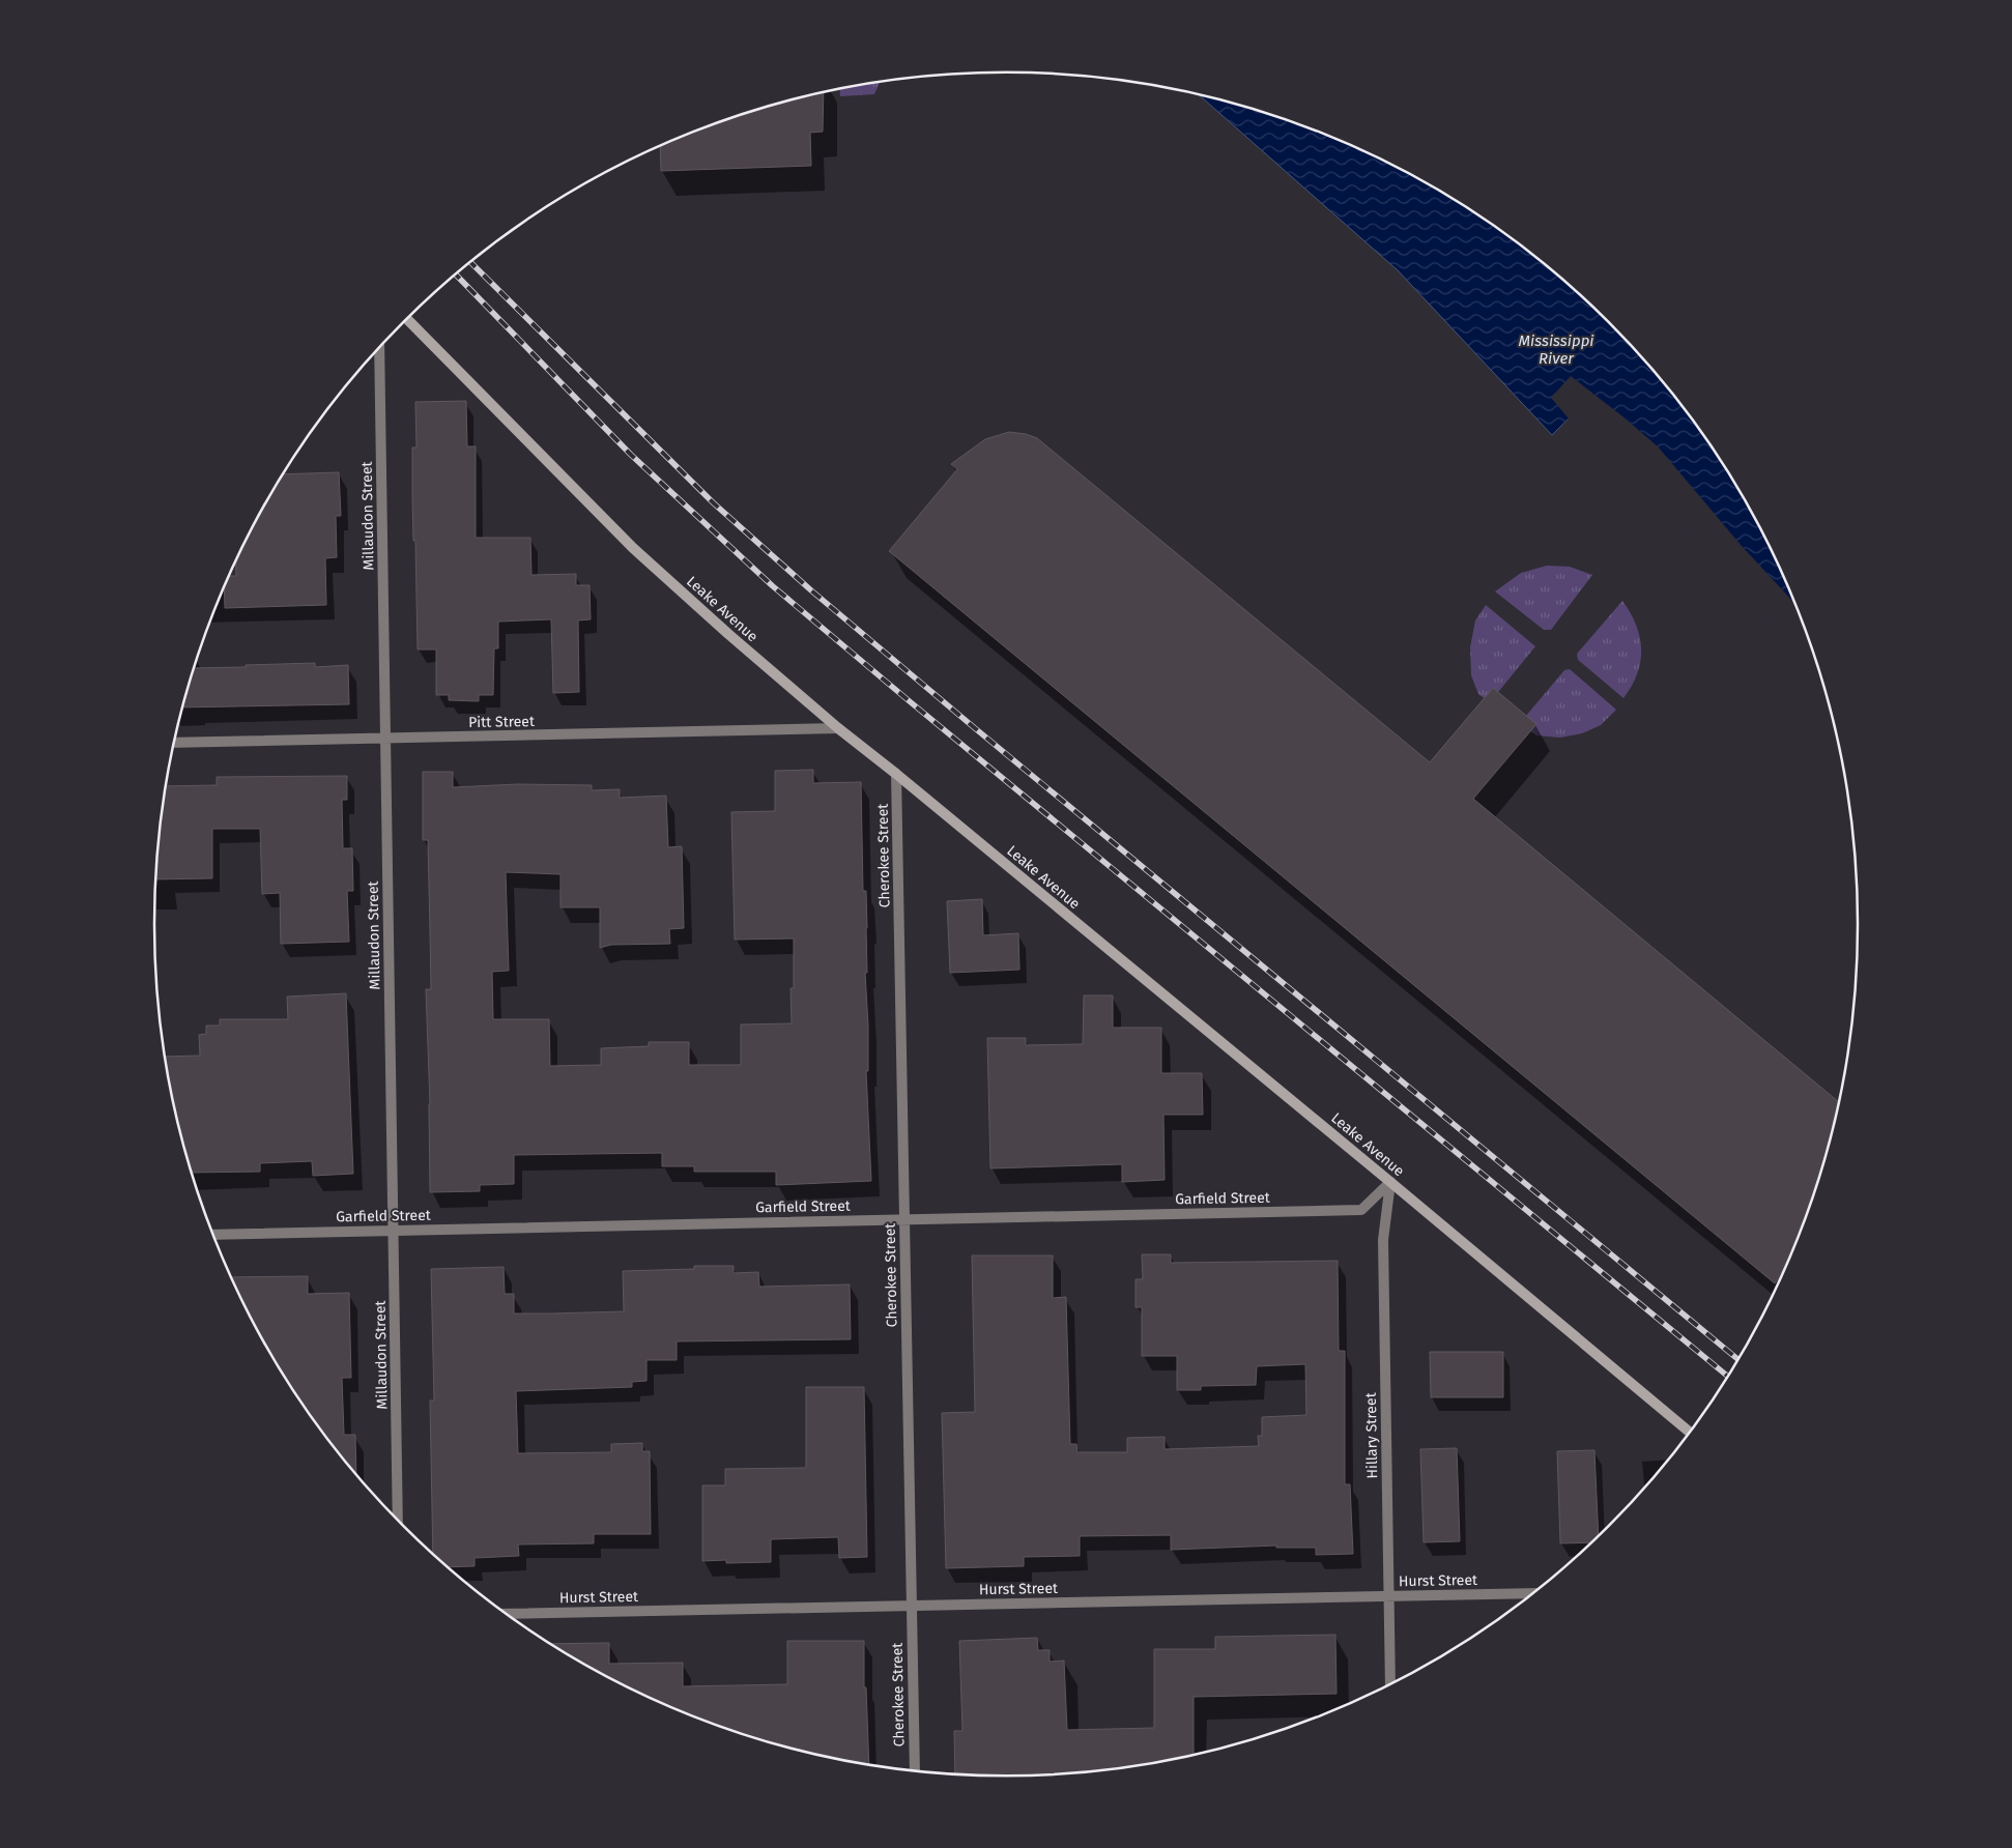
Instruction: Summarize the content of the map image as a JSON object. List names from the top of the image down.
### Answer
{
  "streets": {
    "street": [
      "Millaudon Street",
      "Leake Avenue",
      "Pitt Street",
      "Cherokee Street",
      "Garfield Street",
      "Hillary Street",
      "Hurst Street"
    ]
  },
  "crossings": [
    ["Millaudon Street", "Pitt Street"],
    ["Millaudon Street", "Garfield Street"],
    ["Leake Avenue", "Pitt Street"],
    ["Leake Avenue", "Cherokee Street"],
    ["Leake Avenue", "Garfield Street"],
    ["Leake Avenue", "Hillary Street"],
    ["Cherokee Street", "Garfield Street"],
    ["Cherokee Street", "Hurst Street"],
    ["Garfield Street", "Hillary Street"],
    ["Hillary Street", "Hurst Street"]
  ],
  "water": ["Mississippi River"]
}
